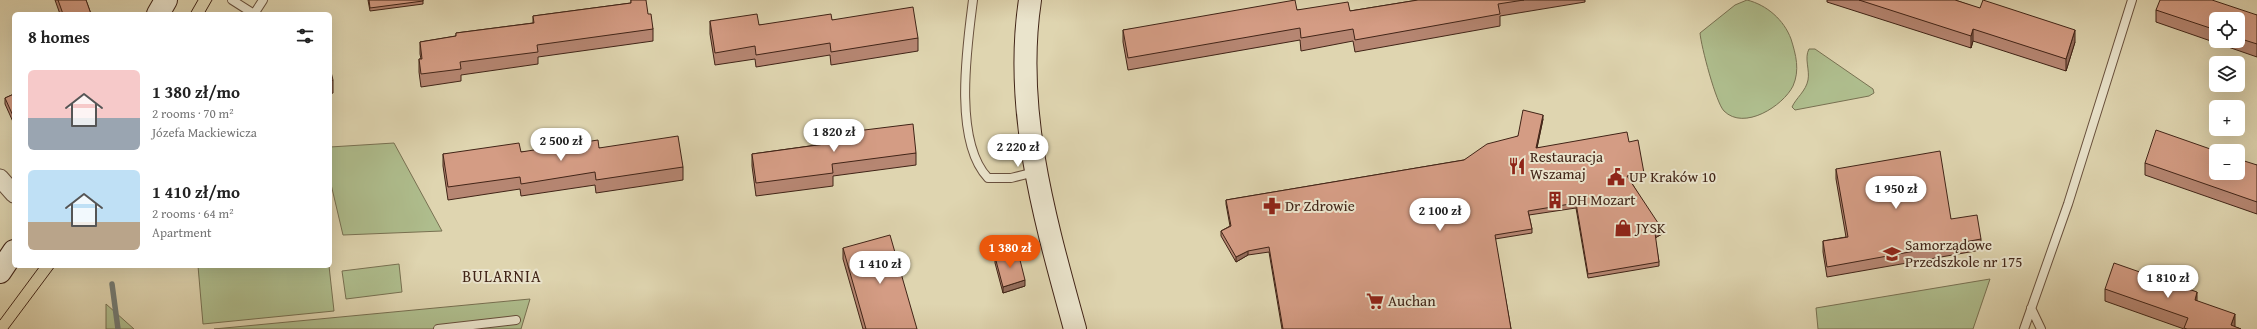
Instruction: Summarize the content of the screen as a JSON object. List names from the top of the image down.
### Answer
{
  "districts": ["BULARNIA"],
  "places": {
    "restaurant": ["Restauracja Wszamaj"],
    "public building": ["UP Kraków 10"],
    "building": ["DH Mozart"],
    "pharmacy": ["Dr Zdrowie"],
    "shop": ["JYSK"],
    "school or university": ["Samorządowe Przedszkole nr 175"],
    "supermarket": ["Auchan"]
  },
  "page": {
    "map_buttons": ["+", "−"],
    "heading": "8 homes",
    "list": [
      {
        "name": "1 380 zł/mo",
        "note": "2 rooms · 70 m² · Józefa Mackiewicza"
      },
      {
        "name": "1 410 zł/mo",
        "note": "2 rooms · 64 m² · Apartment"
      }
    ],
    "price": [
      "1 820 zł",
      "2 500 zł",
      "2 220 zł",
      "1 950 zł",
      "2 100 zł",
      "1 380 zł",
      "1 410 zł",
      "1 810 zł"
    ]
  }
}
